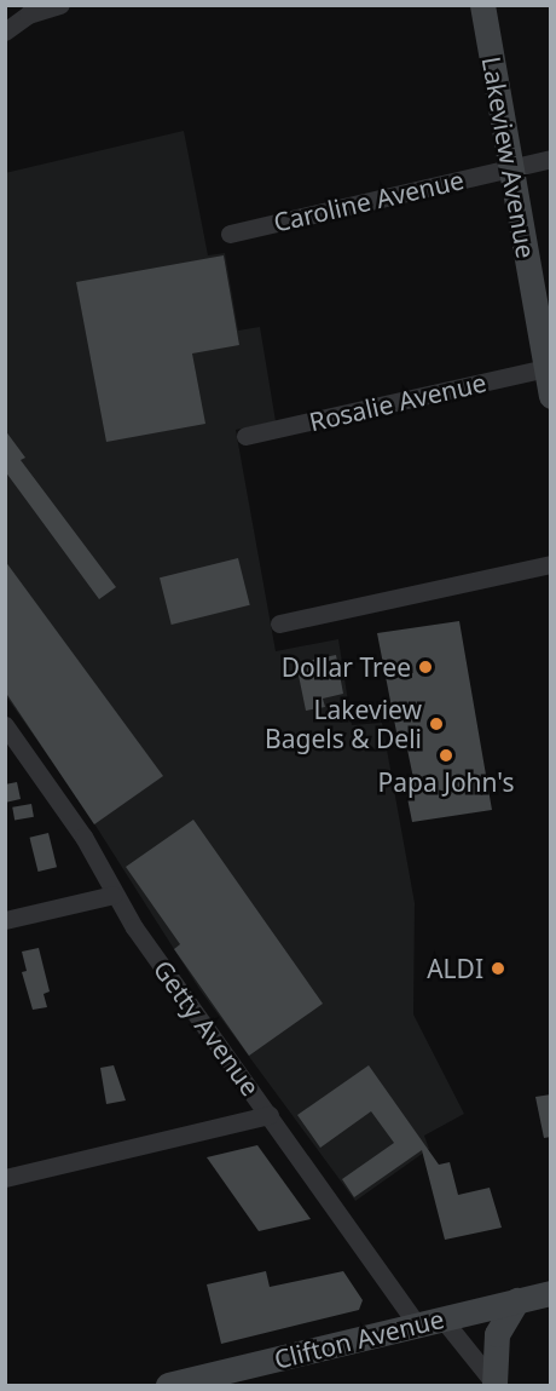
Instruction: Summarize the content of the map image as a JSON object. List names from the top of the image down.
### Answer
{
  "streets": {
    "main road": ["Lakeview Avenue", "Clifton Avenue"],
    "street": ["Caroline Avenue", "Rosalie Avenue", "Getty Avenue"]
  },
  "crossings": [
    ["Lakeview Avenue", "Caroline Avenue"],
    ["Lakeview Avenue", "Rosalie Avenue"],
    ["Getty Avenue", "Clifton Avenue"]
  ],
  "places": [
    "Dollar Tree",
    "Lakeview Bagels & Deli",
    "Papa John's",
    "ALDI"
  ]
}
